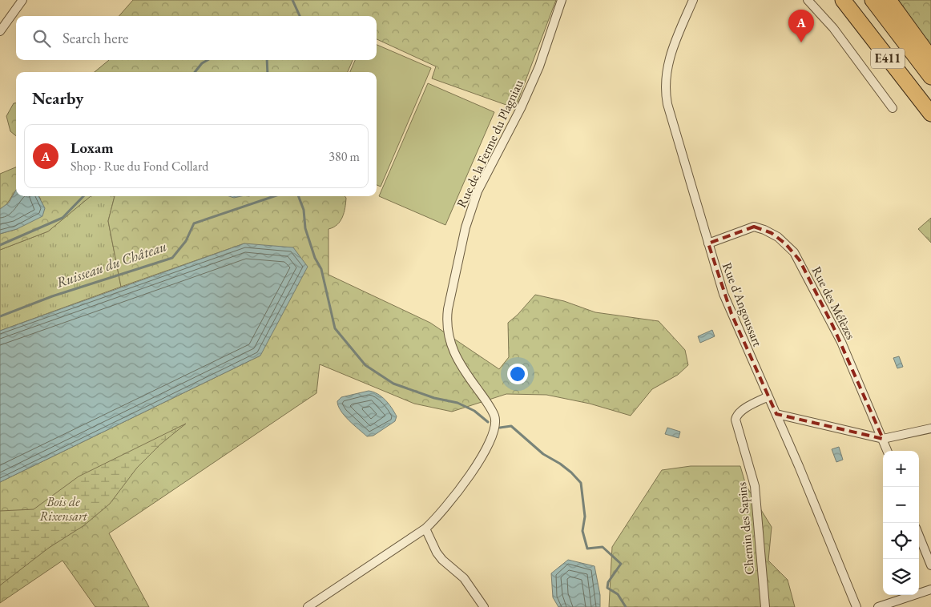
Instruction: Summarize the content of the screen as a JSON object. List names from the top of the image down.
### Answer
{
  "streets": {
    "highway": ["E411"],
    "street": [
      "Rue de la Ferme du Plagniau",
      "Rue des Mélèzes",
      "Rue d'Angoussart",
      "Chemin des Sapins"
    ]
  },
  "crossings": [
    ["Rue des Mélèzes", "Rue d'Angoussart"],
    ["Rue d'Angoussart", "Chemin des Sapins"]
  ],
  "water": ["Ruisseau du Château"],
  "parks": ["Bois de Rixensart"],
  "page": {
    "pins": "A",
    "search": "Search here",
    "heading": "Nearby",
    "list": [
      {
        "mark": "A",
        "name": "Loxam",
        "note": "Shop · Rue du Fond Collard",
        "value": "380 m"
      }
    ],
    "map_buttons": ["+", "−"]
  }
}
